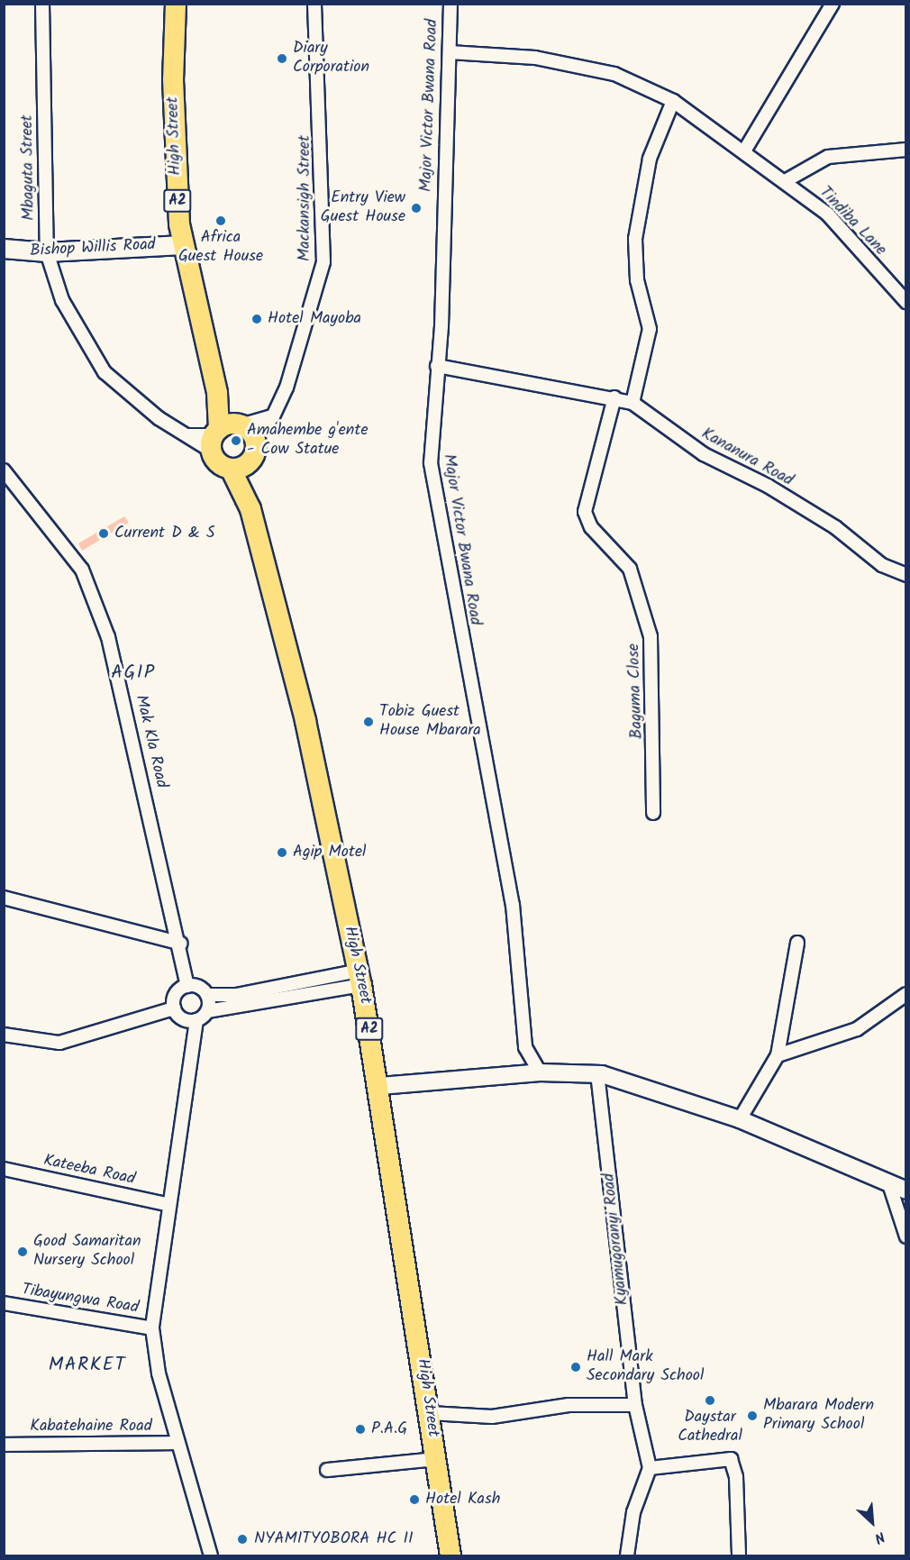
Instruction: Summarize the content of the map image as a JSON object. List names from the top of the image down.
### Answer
{
  "streets": {
    "main road": ["High Street", "A2", "Bishop Willis Road"],
    "street": [
      "Major Victor Bwana Road",
      "Mbaguta Street",
      "Mackansigh Street",
      "Tindiba Lane",
      "Kananura Road",
      "Baguma Close",
      "Mak Kla Road",
      "Kateeba Road",
      "Kyamugoranyi Road",
      "Tibayungwa Road",
      "Kabatehaine Road"
    ]
  },
  "crossings": [
    ["Major Victor Bwana Road", "Tindiba Lane"],
    ["Major Victor Bwana Road", "Kananura Road"],
    ["High Street", "Mbaguta Street"],
    ["High Street", "Mackansigh Street"],
    ["High Street", "Bishop Willis Road"],
    ["Mbaguta Street", "Mackansigh Street"],
    ["Mbaguta Street", "Bishop Willis Road"],
    ["Kananura Road", "Baguma Close"]
  ],
  "districts": ["AGIP", "MARKET"],
  "places": [
    "Diary Corporation",
    "Entry View Guest House",
    "Africa Guest House",
    "Hotel Mayoba",
    "Amahembe g'ente - Cow Statue",
    "Current D & S",
    "Tobiz Guest House Mbarara",
    "Agip Motel",
    "Good Samaritan Nursery School",
    "Hall Mark Secondary School",
    "Daystar Cathedral",
    "Mbarara Modern Primary School",
    "P.A.G",
    "Hotel Kash",
    "NYAMITYOBORA HC II"
  ],
  "north": "bottom right"
}
